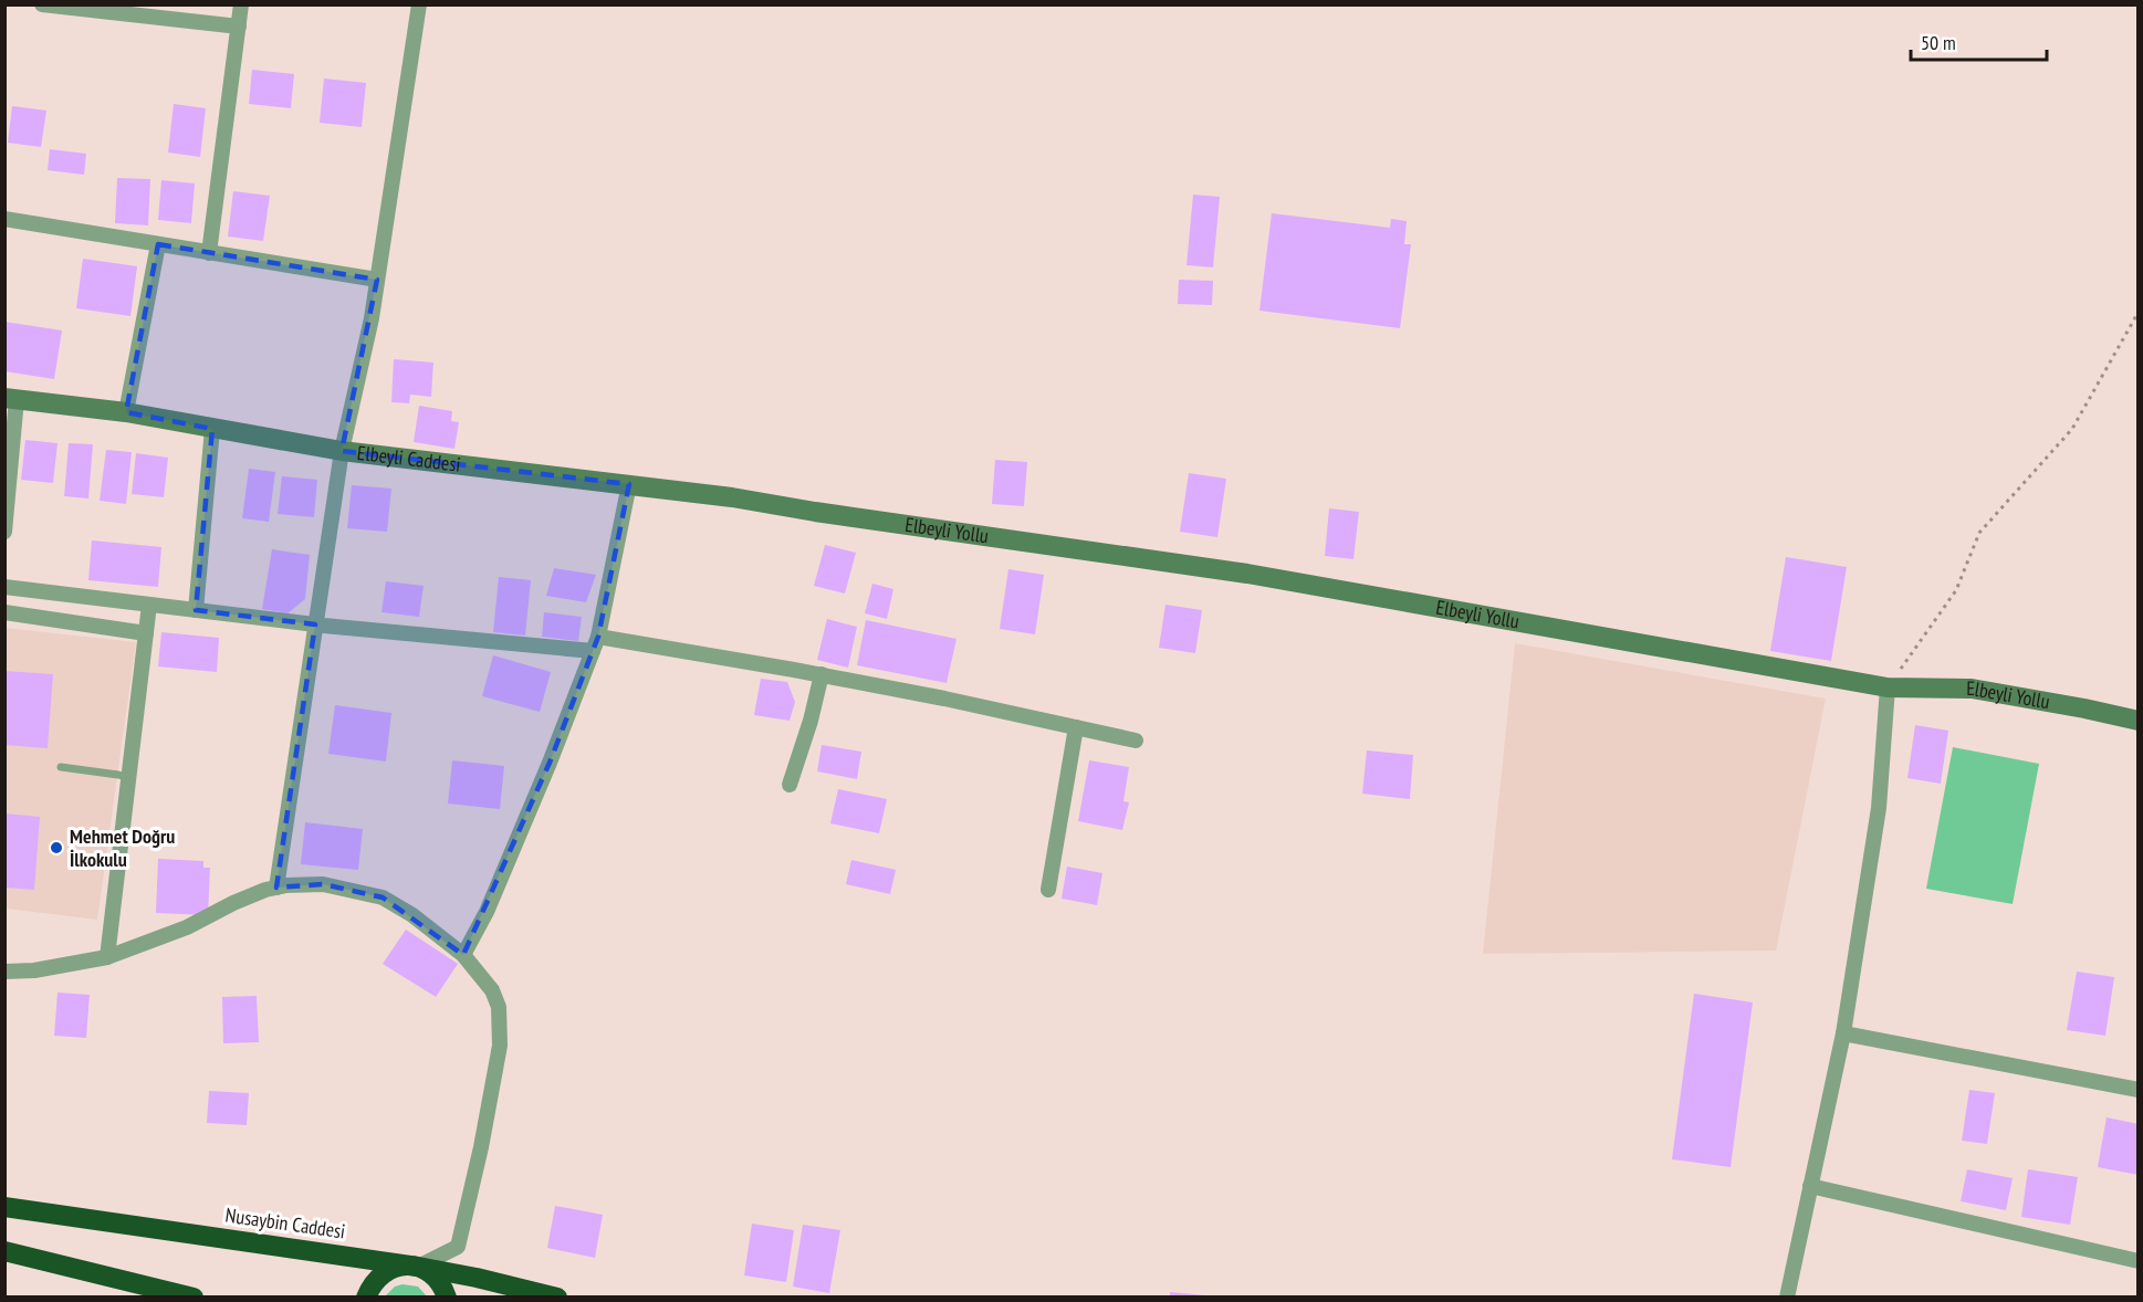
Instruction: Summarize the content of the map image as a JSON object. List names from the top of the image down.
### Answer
{
  "streets": {
    "highway": ["Nusaybin Caddesi"],
    "street": ["Elbeyli Caddesi", "Elbeyli Yollu"]
  },
  "crossings": [
    ["Elbeyli Caddesi", "Elbeyli Yollu"]
  ],
  "places": ["Mehmet Doğru İlkokulu"],
  "scale_bar": "50 m"
}
